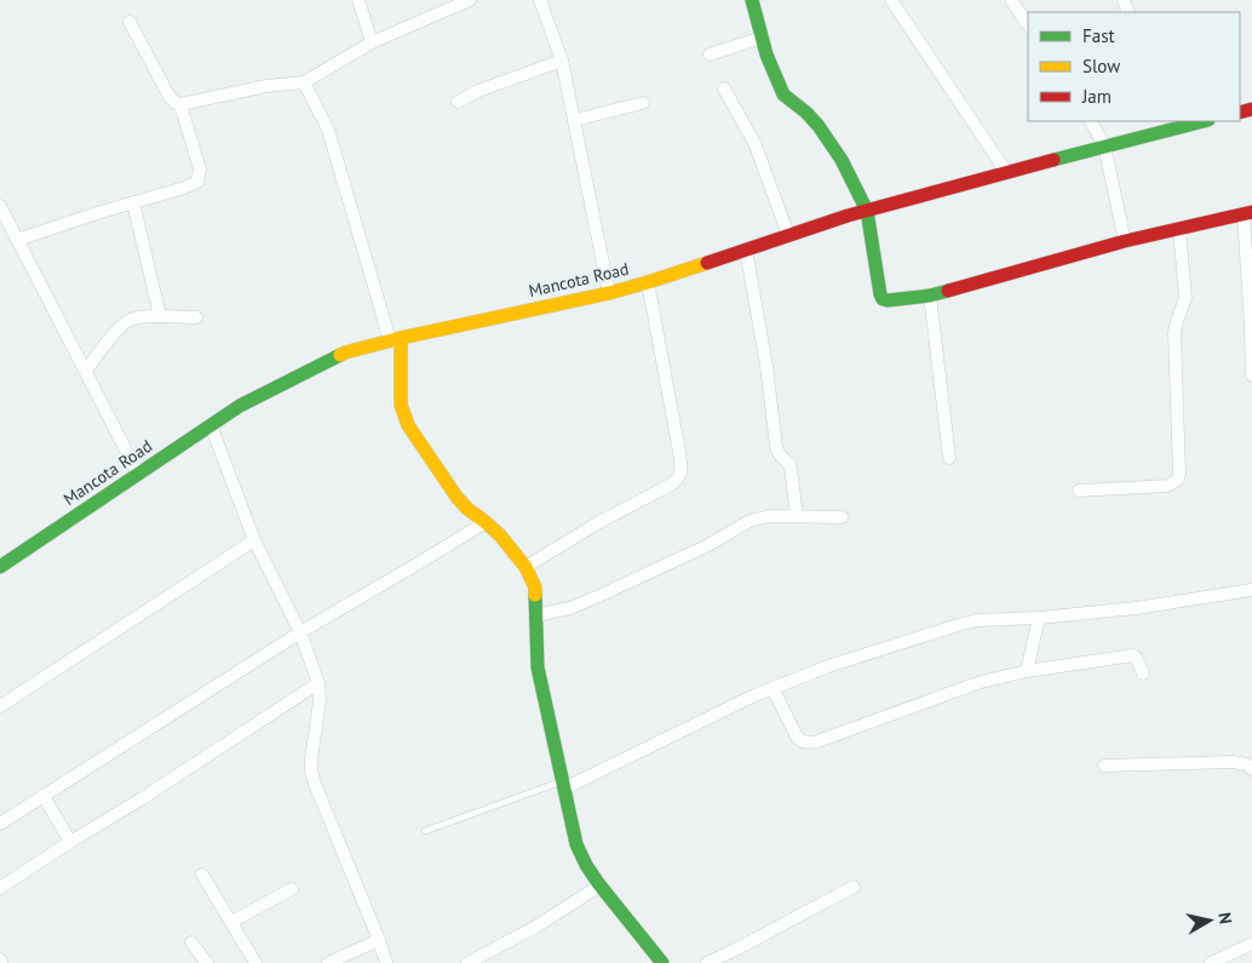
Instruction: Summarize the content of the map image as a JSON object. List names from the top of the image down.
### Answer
{
  "streets": {
    "street": ["Mancota Road"]
  },
  "legend": ["Fast", "Slow", "Jam"],
  "north": "right"
}
